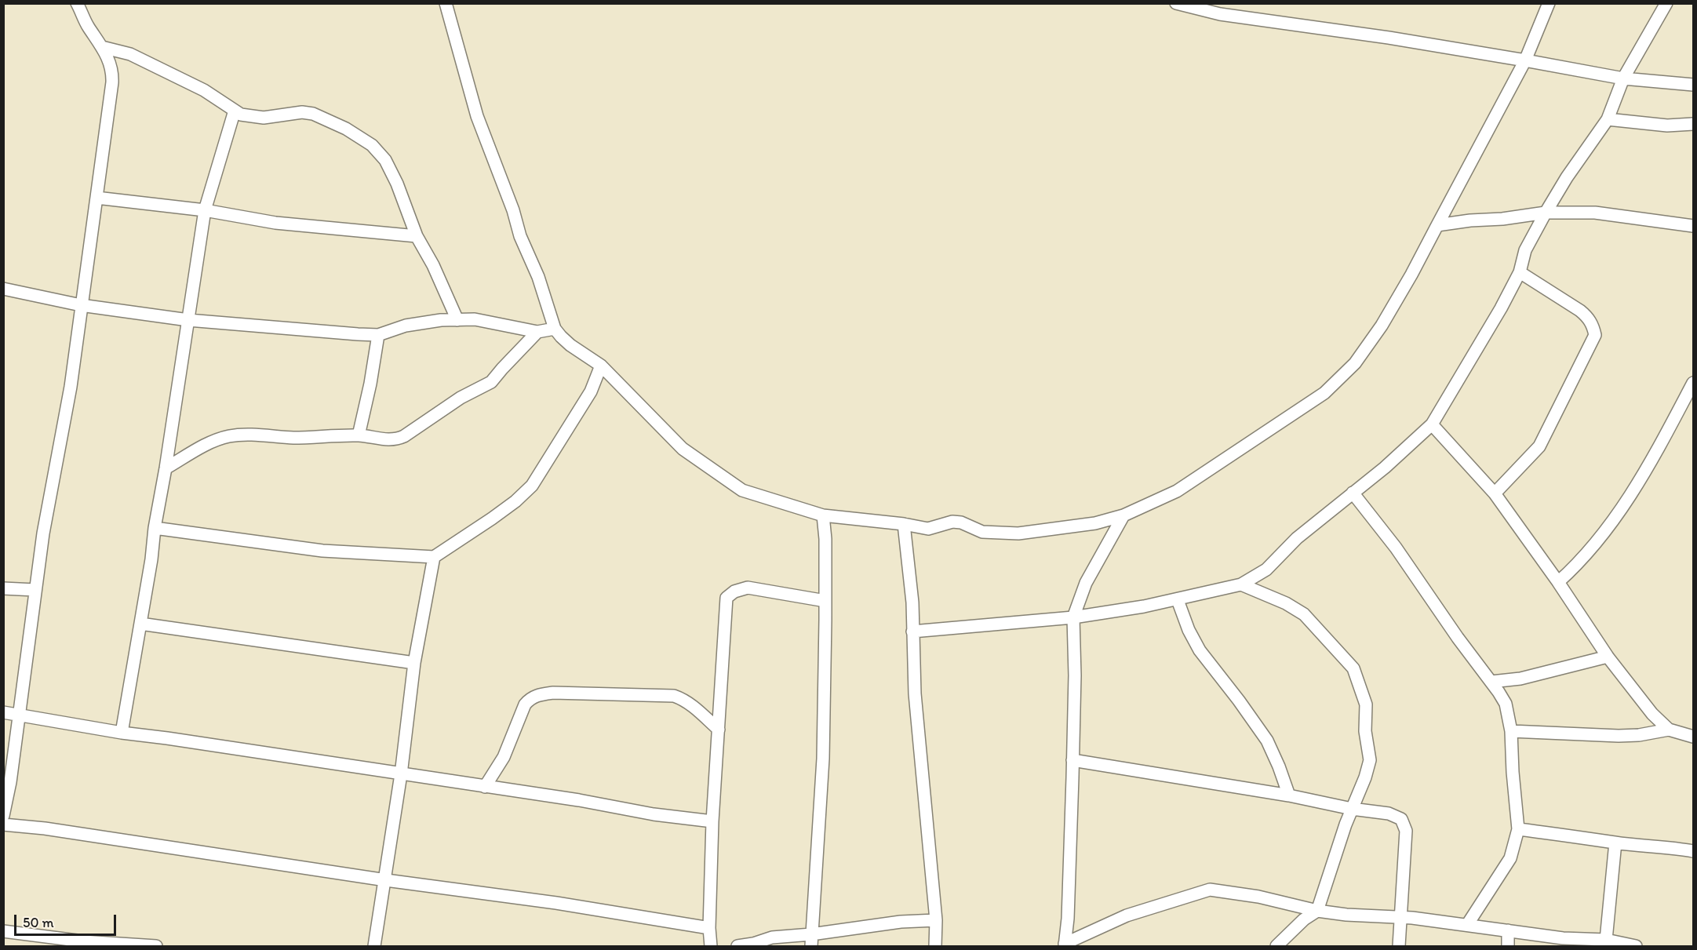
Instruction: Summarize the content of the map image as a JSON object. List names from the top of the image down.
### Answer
{
  "scale_bar": "50 m"
}
